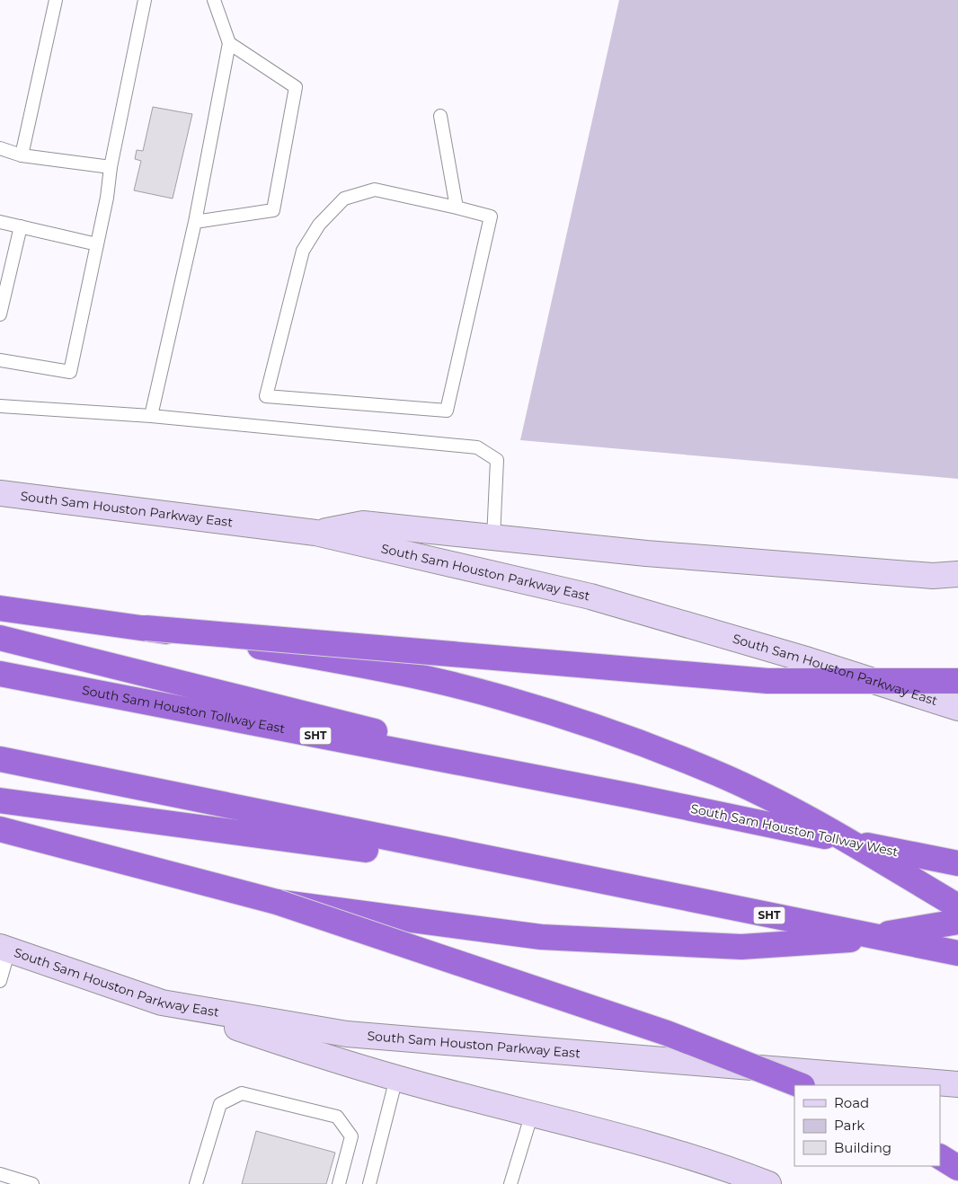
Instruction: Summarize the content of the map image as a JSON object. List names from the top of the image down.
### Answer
{
  "streets": {
    "highway": ["South Sam Houston Tollway East", "SHT", "South Sam Houston Tollway West"],
    "main road": ["South Sam Houston Parkway East"]
  },
  "crossings": [
    ["South Sam Houston Tollway East", "South Sam Houston Tollway West"]
  ],
  "legend": ["Road", "Park", "Building"]
}
